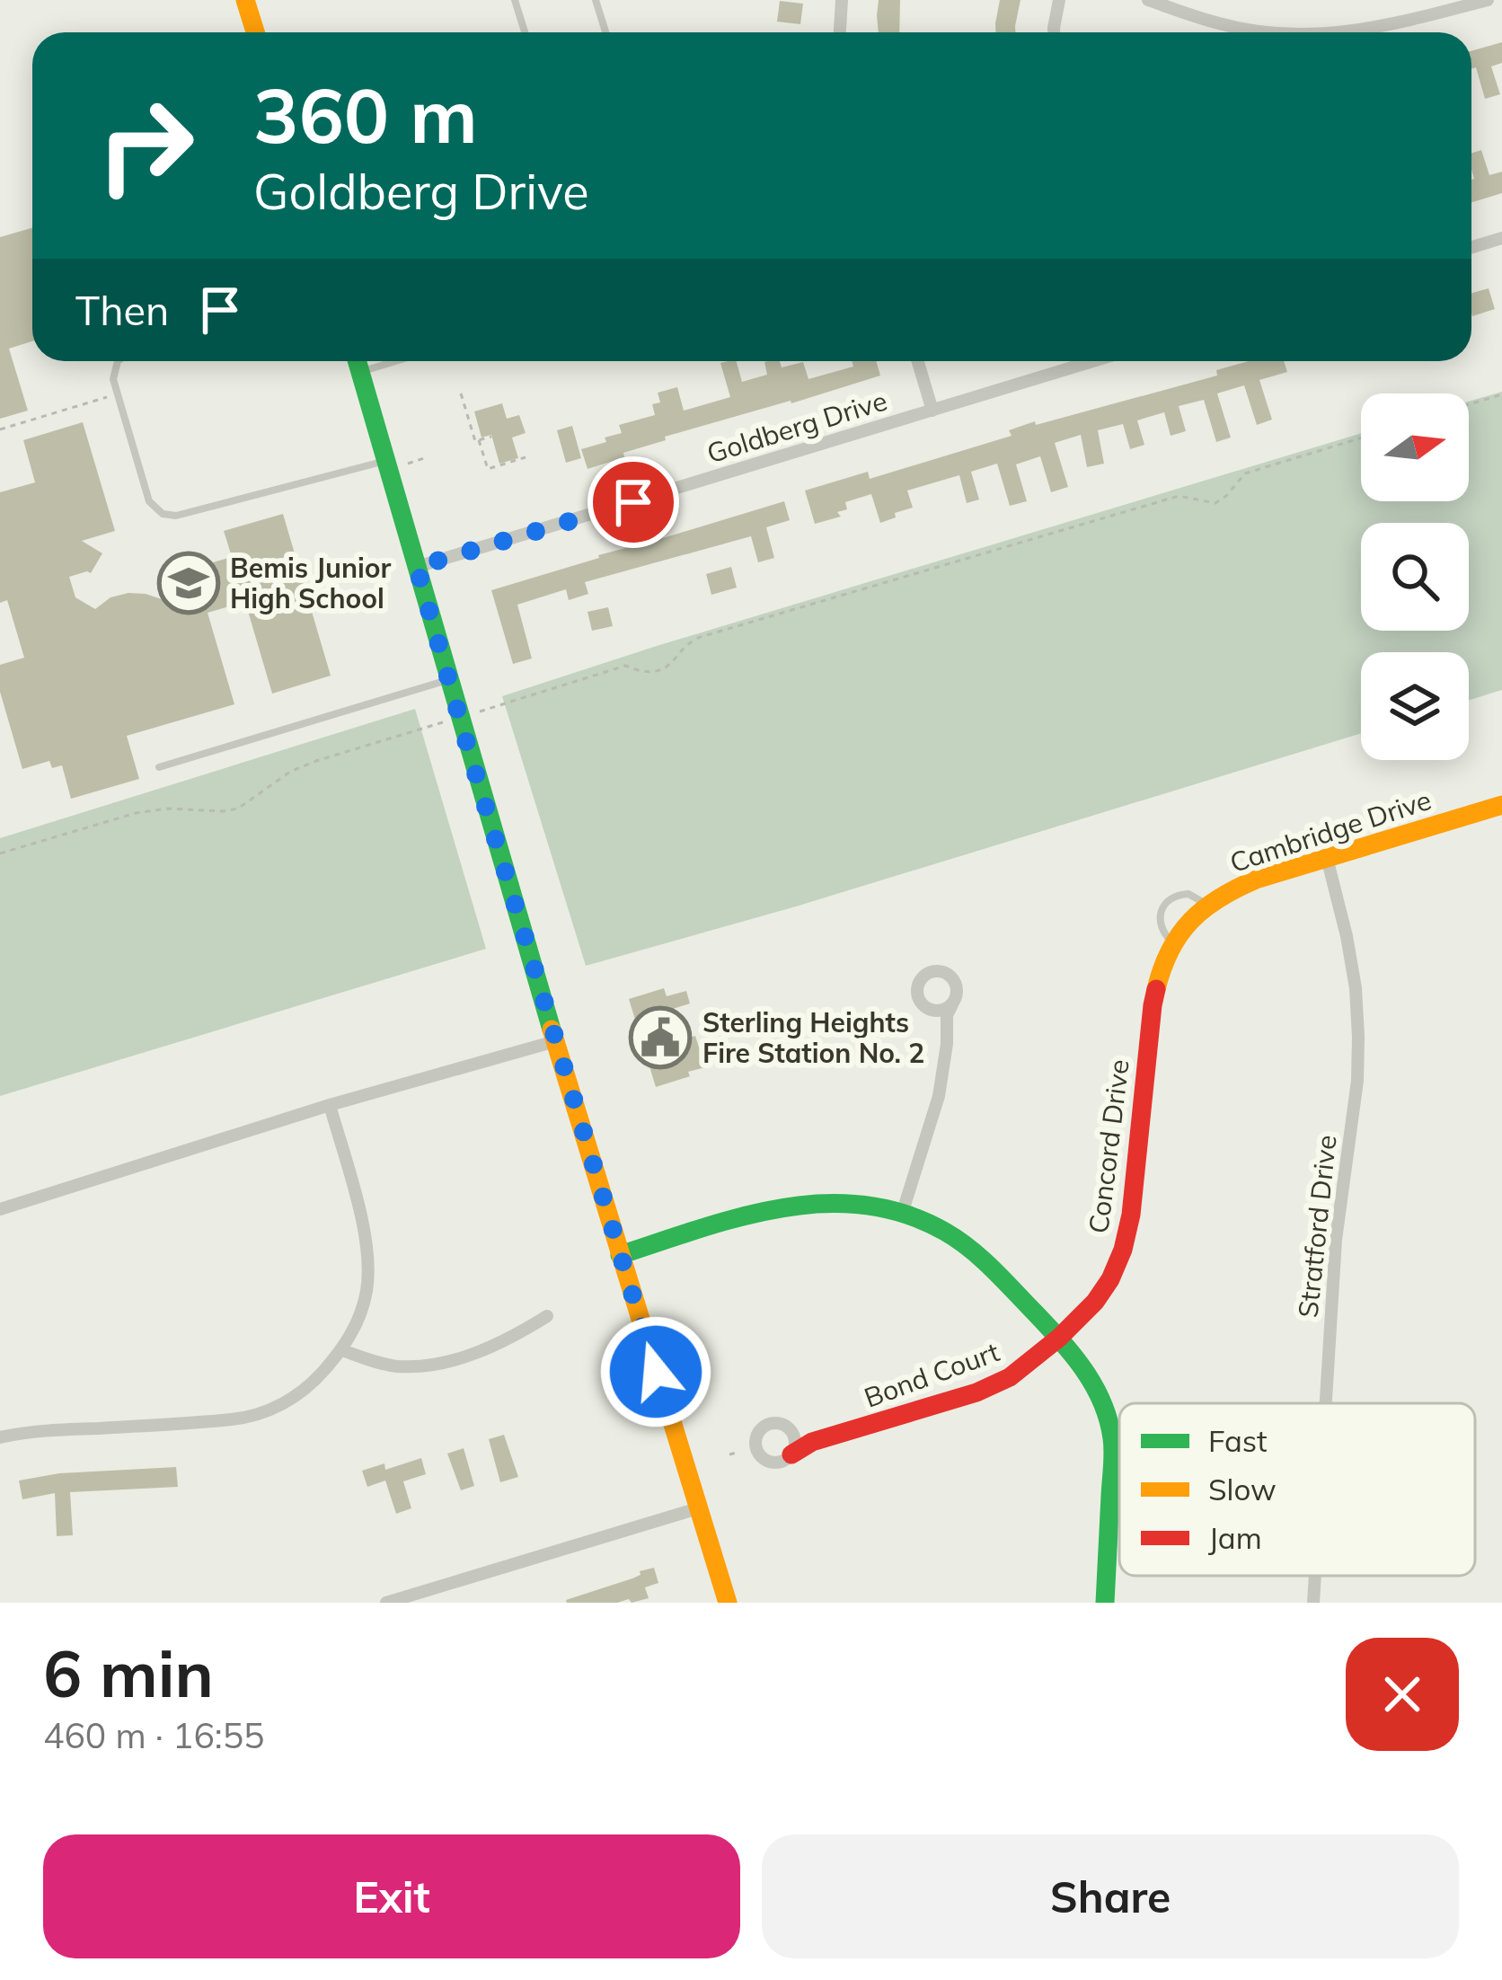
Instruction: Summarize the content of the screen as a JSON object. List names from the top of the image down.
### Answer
{
  "streets": {
    "street": [
      "Goldberg Drive",
      "Cambridge Drive",
      "Concord Drive",
      "Stratford Drive",
      "Bond Court"
    ]
  },
  "crossings": [
    ["Cambridge Drive", "Concord Drive"],
    ["Cambridge Drive", "Stratford Drive"],
    ["Concord Drive", "Bond Court"]
  ],
  "places": {
    "school or university": ["Bemis Junior High School"],
    "public building": ["Sterling Heights Fire Station No. 2"]
  },
  "legend": ["Fast", "Slow", "Jam"],
  "north": "right",
  "page": {
    "turn": ["360 m", "Goldberg Drive"],
    "then": "Then",
    "heading": ["6 min", "460 m · 16:55"],
    "buttons": ["Exit", "Share"]
  }
}
